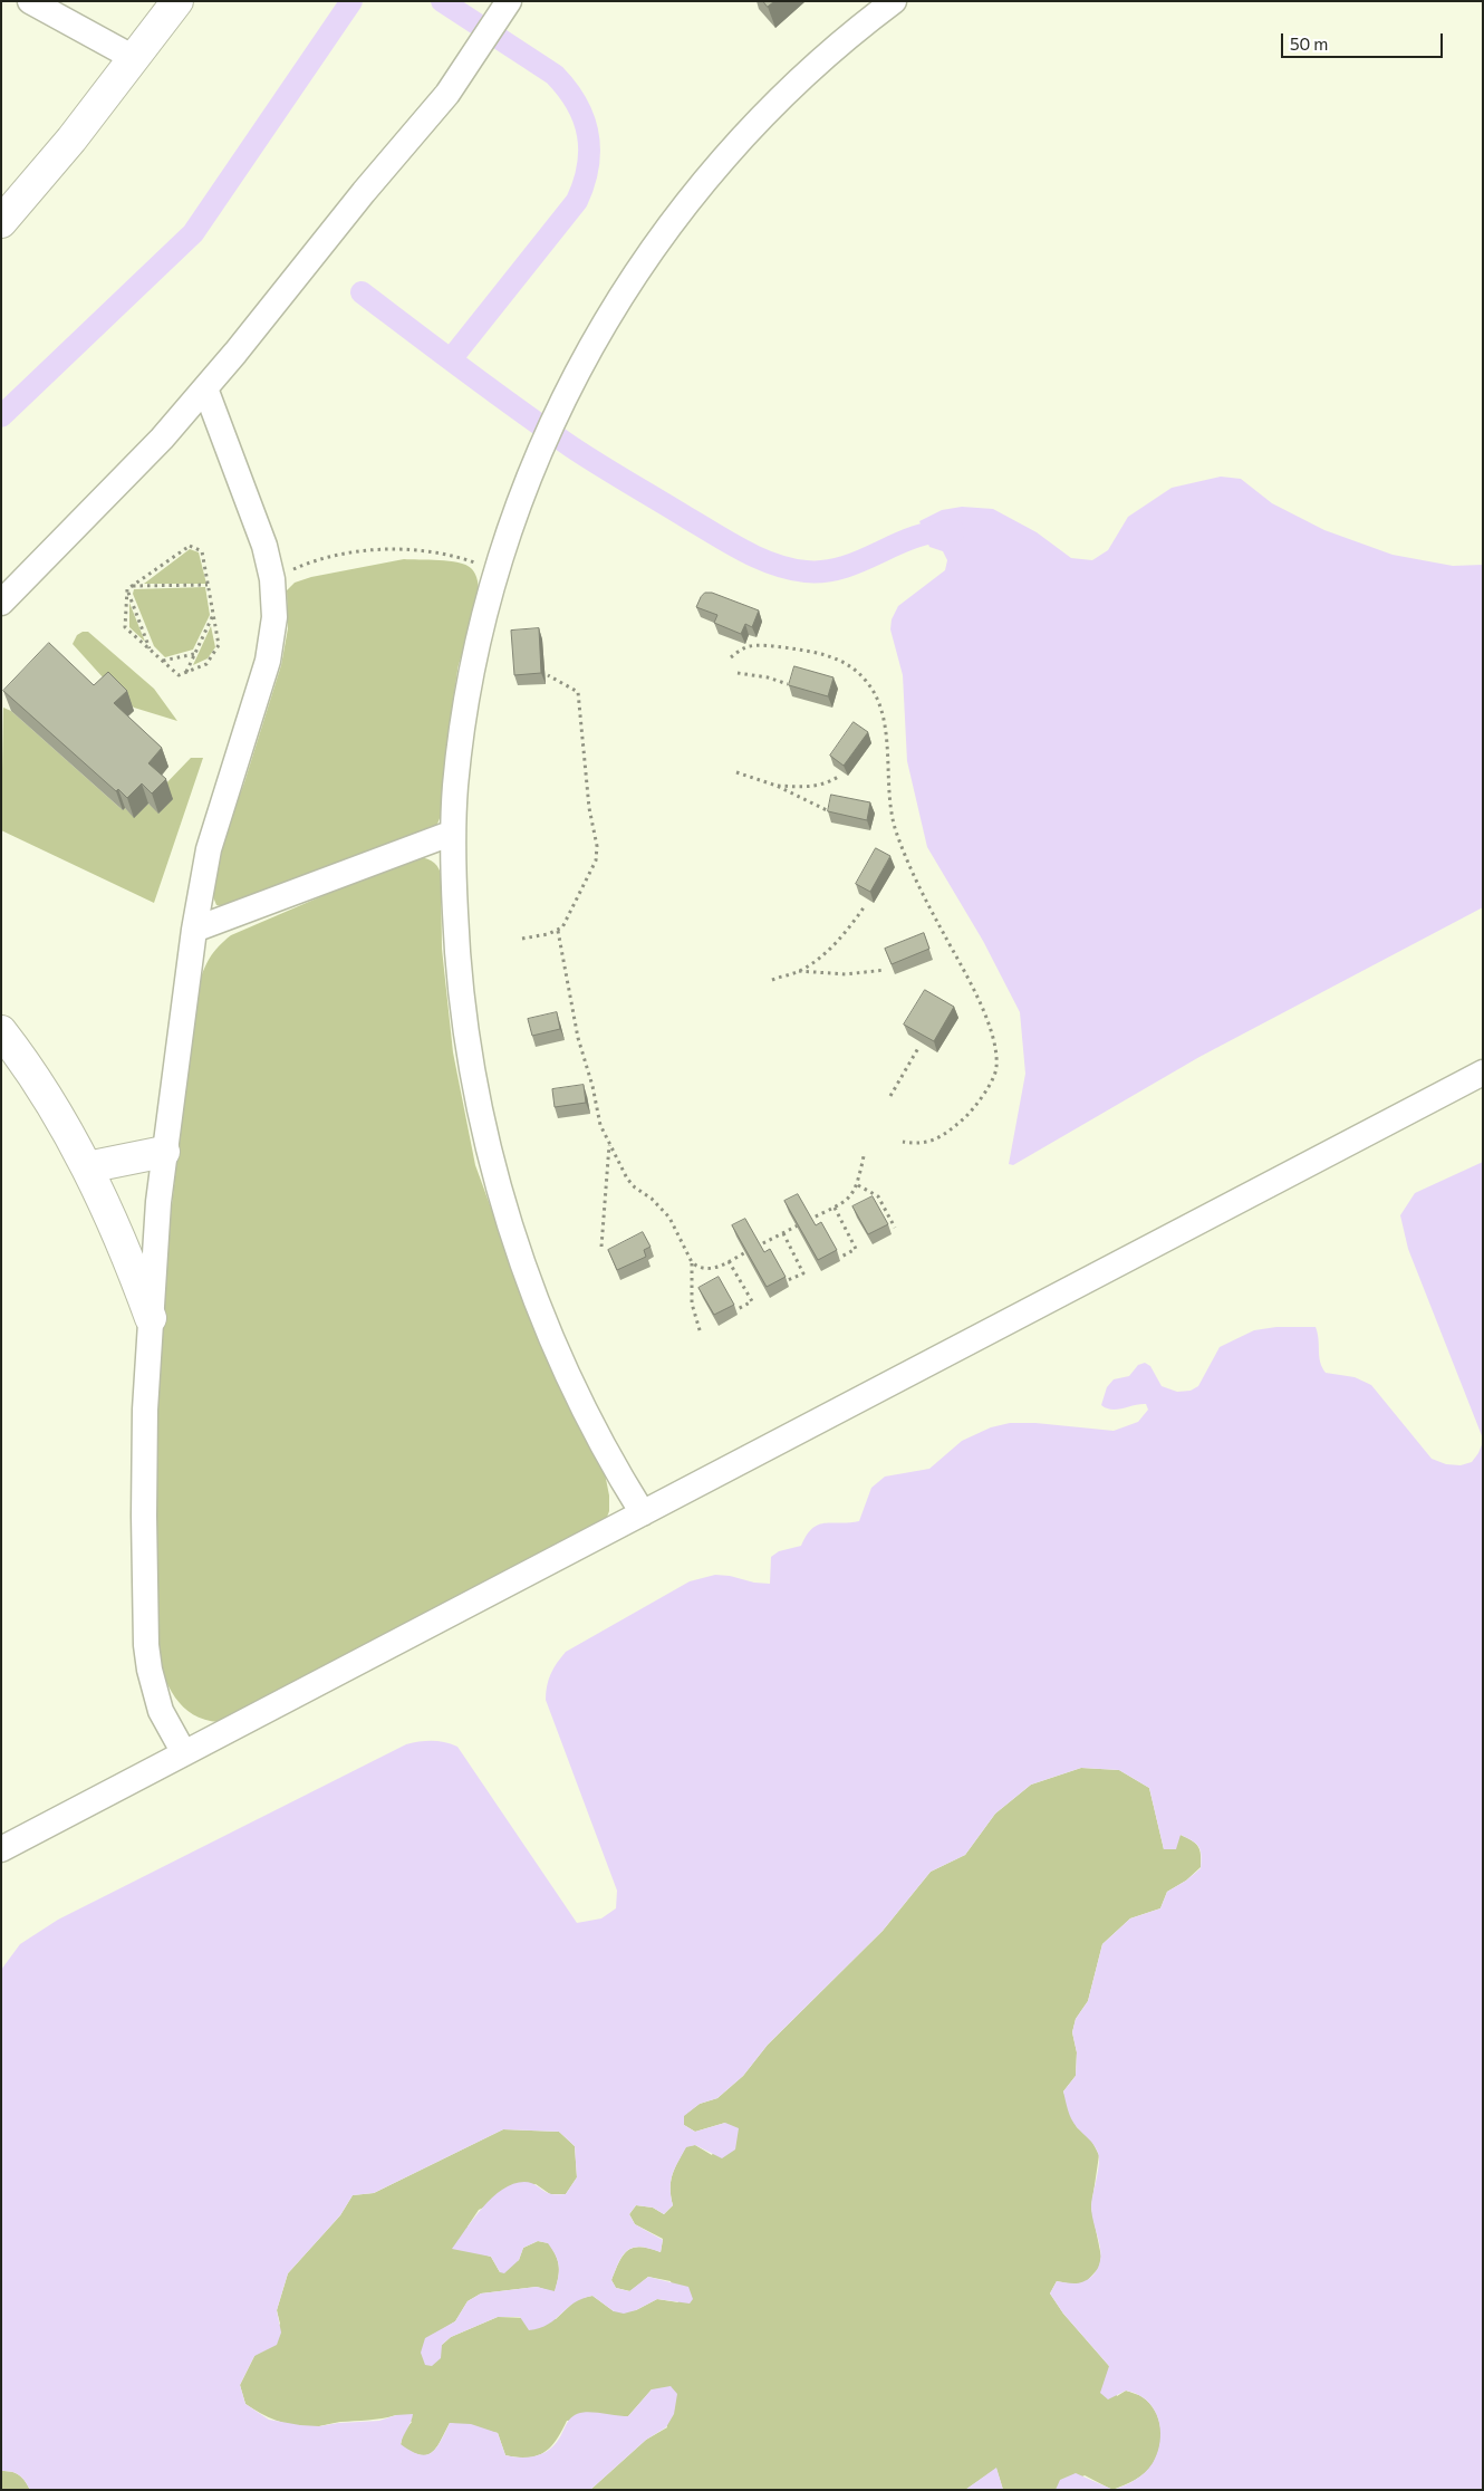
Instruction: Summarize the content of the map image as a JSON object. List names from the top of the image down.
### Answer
{
  "scale_bar": "50 m"
}
